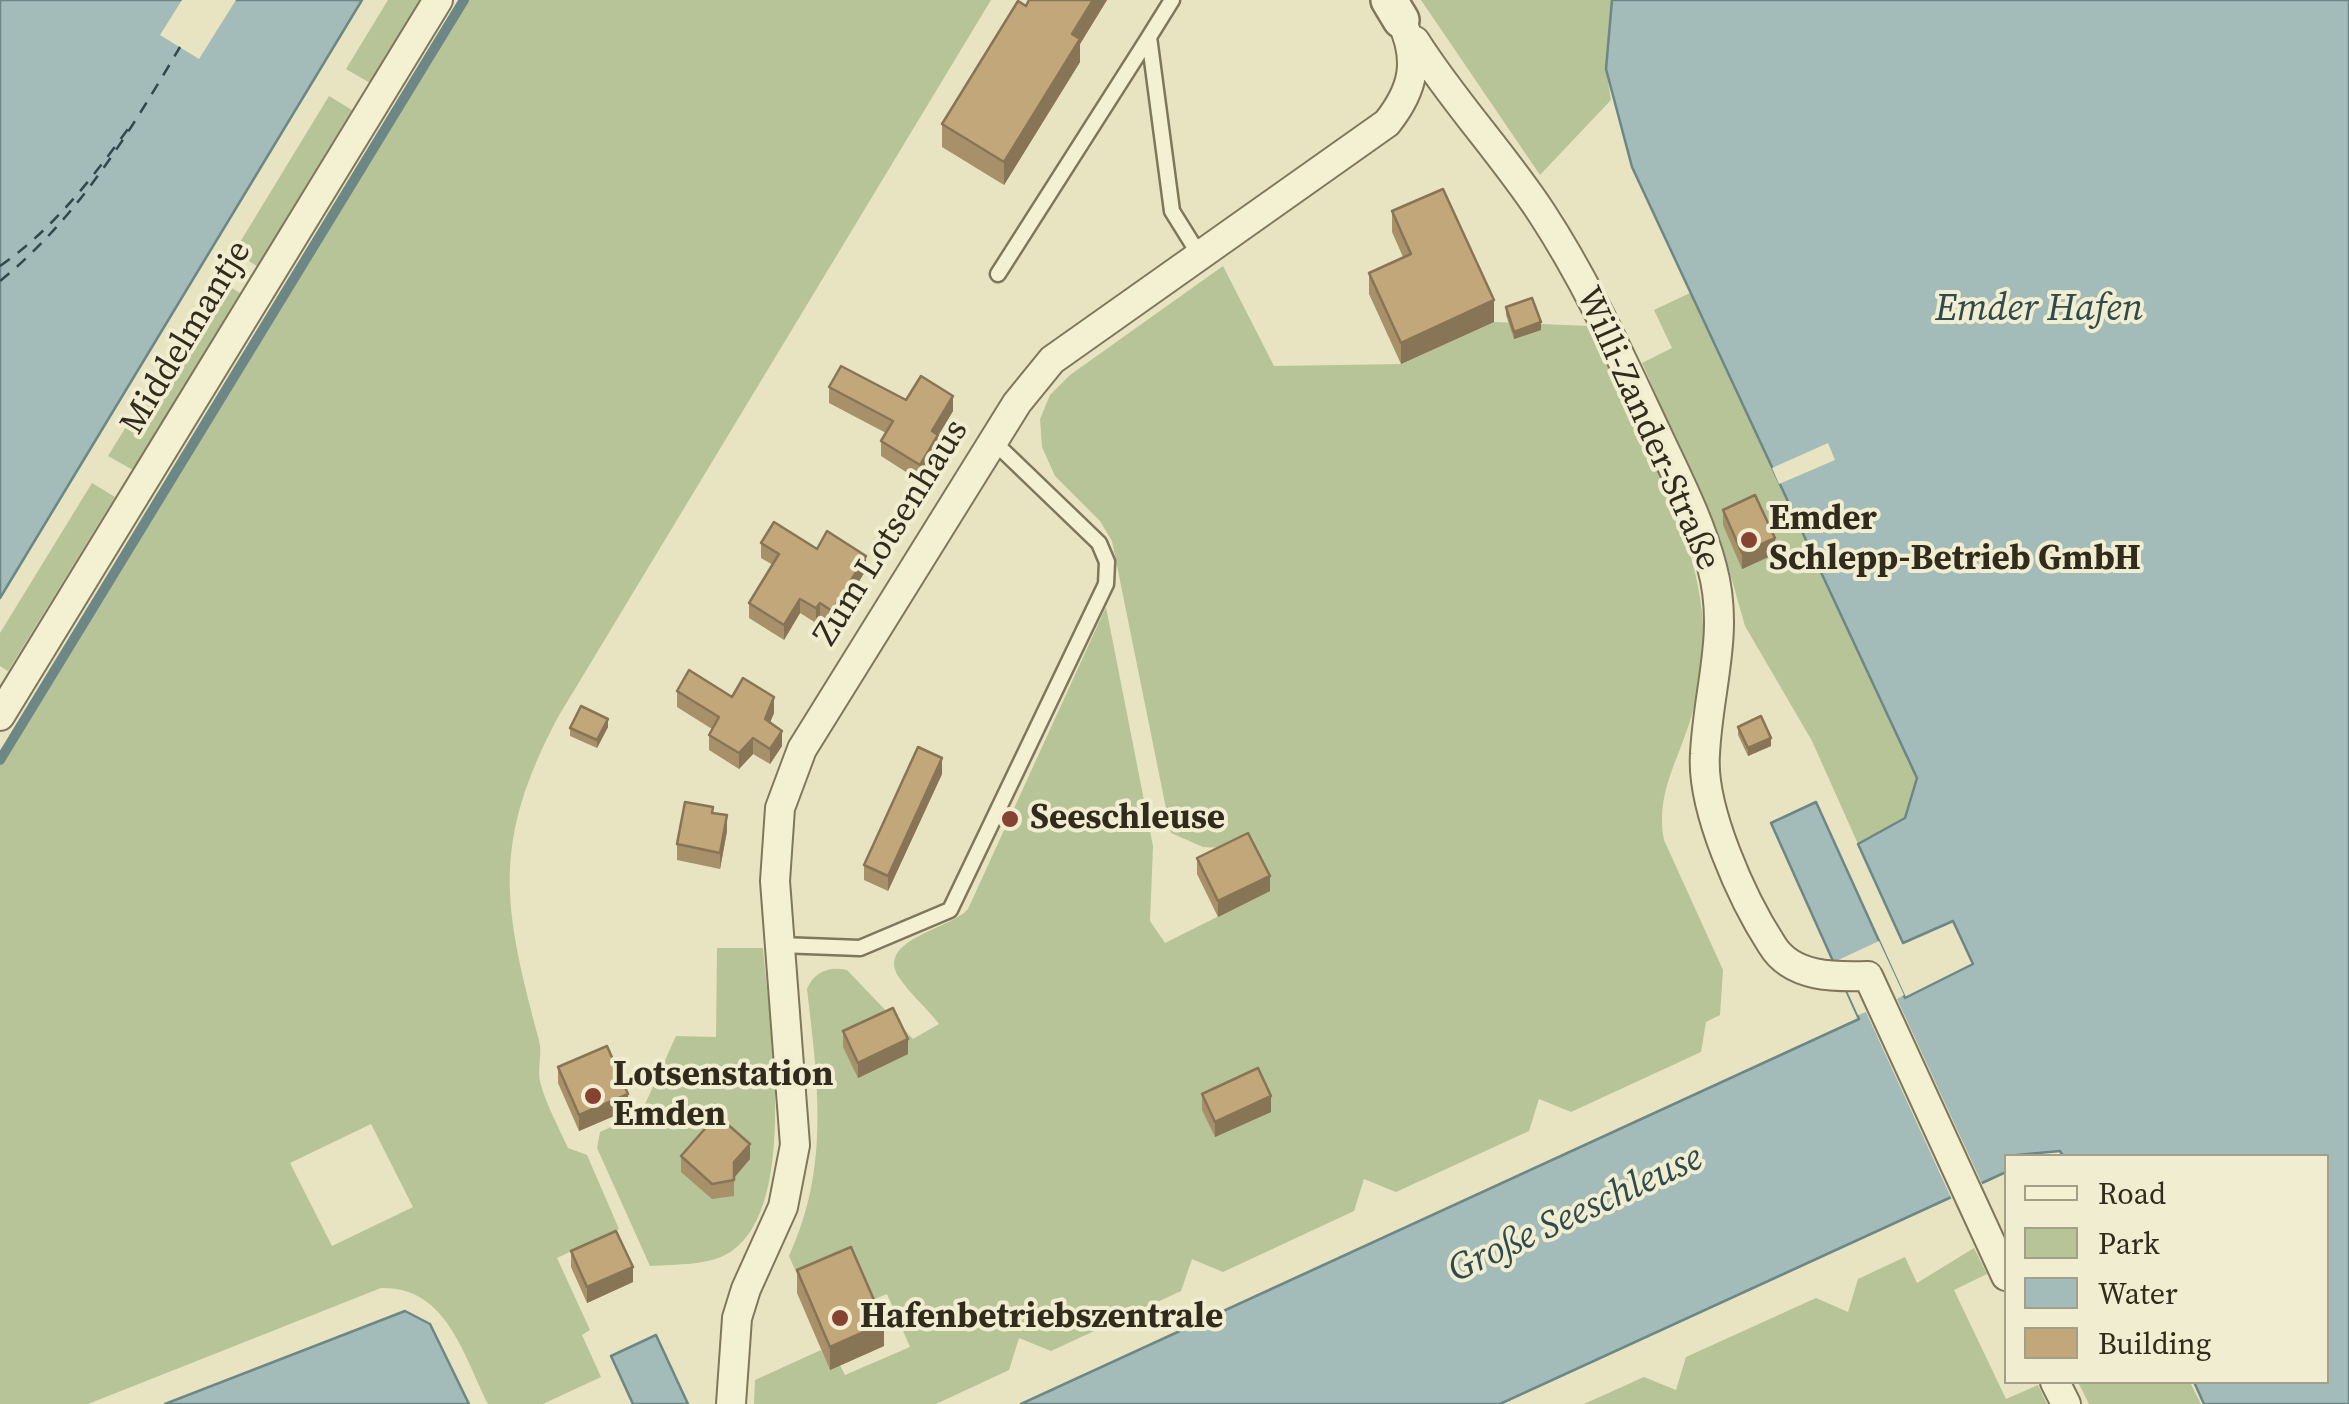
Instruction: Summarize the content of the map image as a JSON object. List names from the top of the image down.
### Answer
{
  "streets": {
    "street": ["Middelmantje", "Willi-Zander-Straße", "Zum Lotsenhaus"]
  },
  "crossings": [
    ["Willi-Zander-Straße", "Zum Lotsenhaus"]
  ],
  "water": ["Emder Hafen", "Große Seeschleuse"],
  "places": [
    "Emder Schlepp-Betrieb GmbH",
    "Seeschleuse",
    "Lotsenstation Emden",
    "Hafenbetriebszentrale"
  ],
  "legend": [
    "Road",
    "Park",
    "Water",
    "Building"
  ]
}
